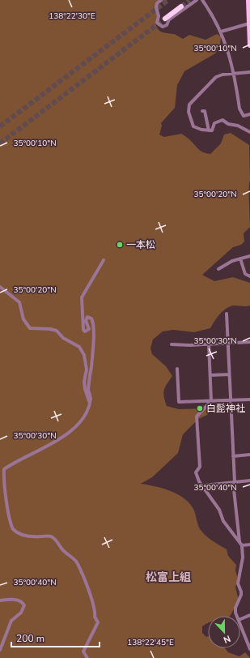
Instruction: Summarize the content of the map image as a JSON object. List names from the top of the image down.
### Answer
{
  "districts": ["松富上組"],
  "places": ["一本松", "白髭神社"],
  "scale_bar": "200 m",
  "north": "bottom",
  "coordinates": [
    "138°22'30\"E",
    "35°00'10\"N",
    "35°00'20\"N",
    "35°00'30\"N",
    "35°00'40\"N",
    "138°22'45\"E"
  ]
}
